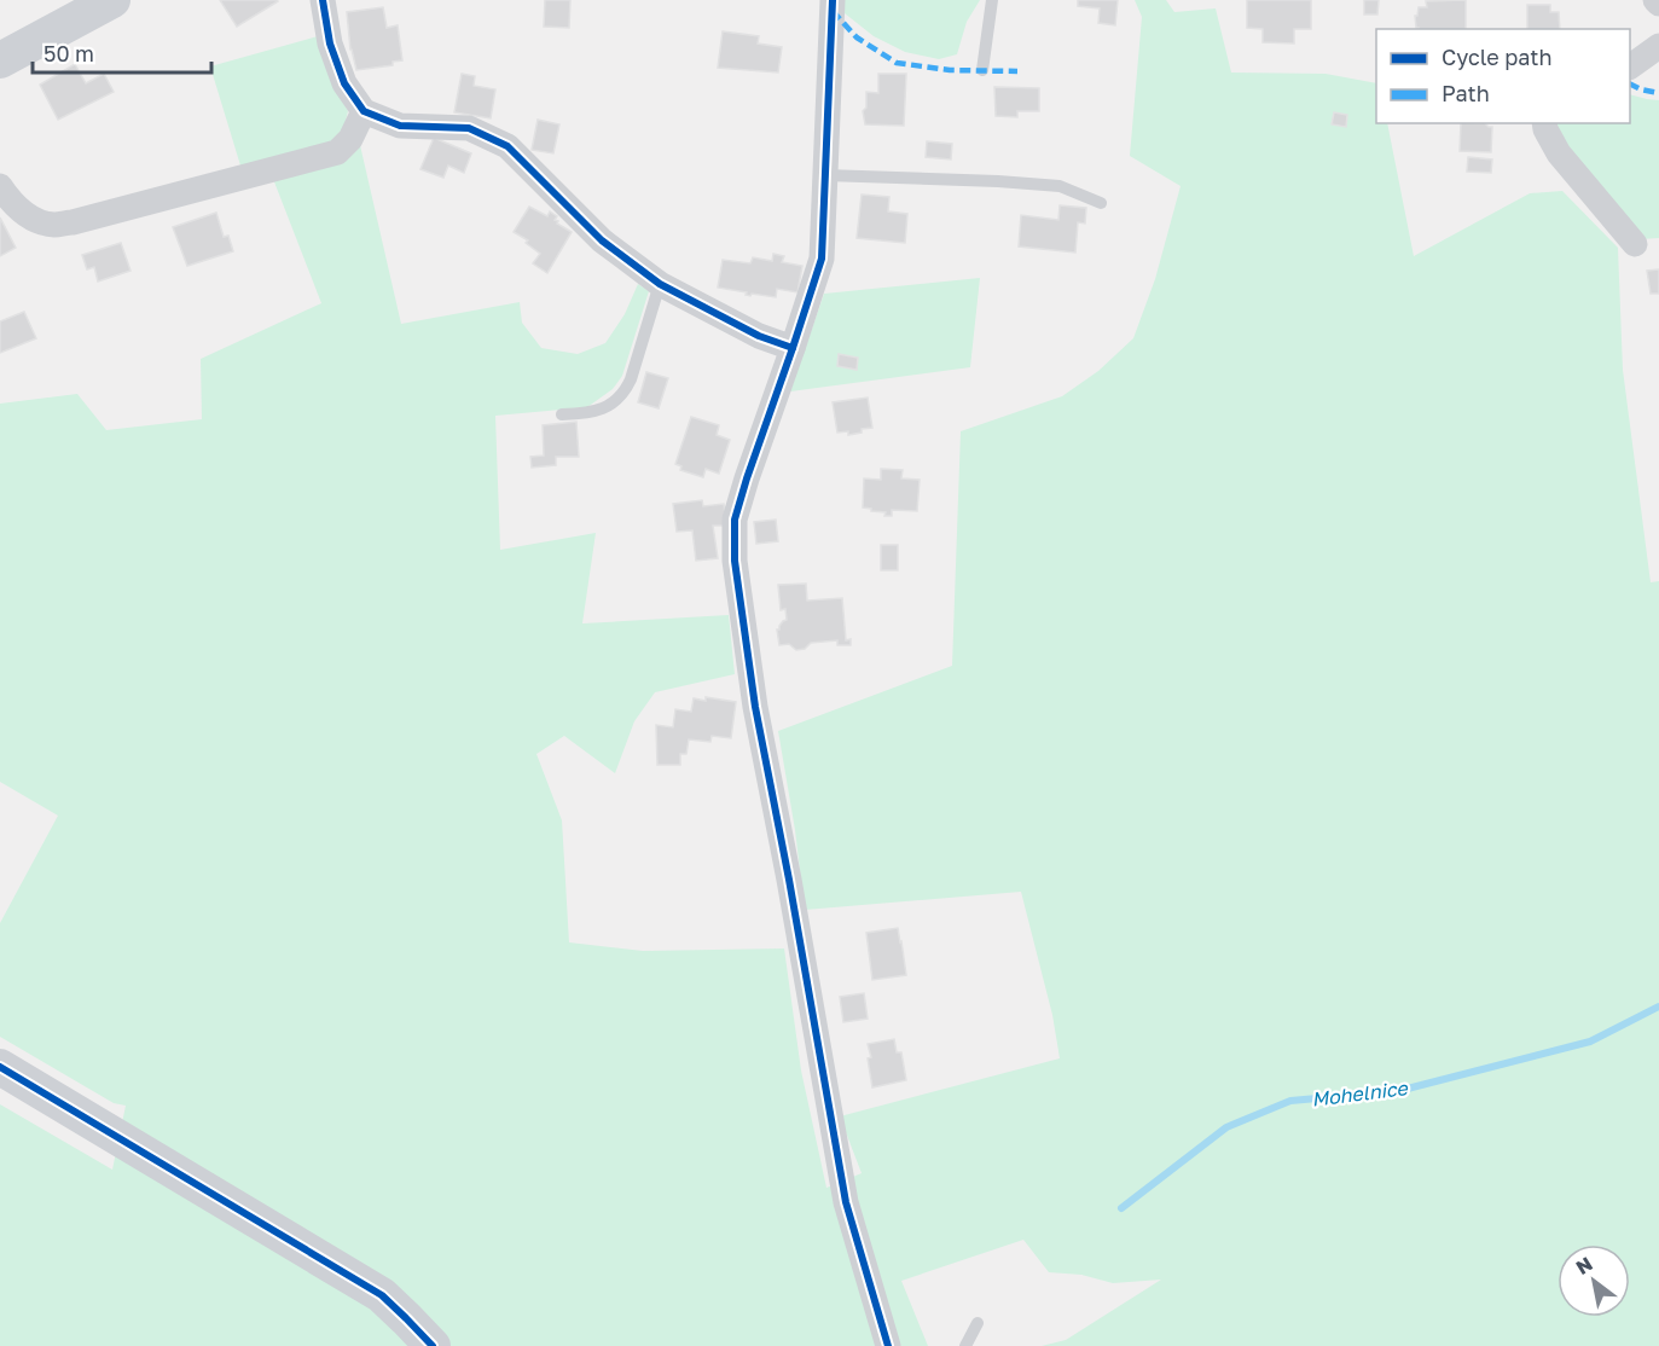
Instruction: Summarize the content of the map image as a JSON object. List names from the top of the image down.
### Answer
{
  "water": ["Mohelnice"],
  "legend": ["Cycle path", "Path"],
  "scale_bar": "50 m",
  "north": "top left"
}
